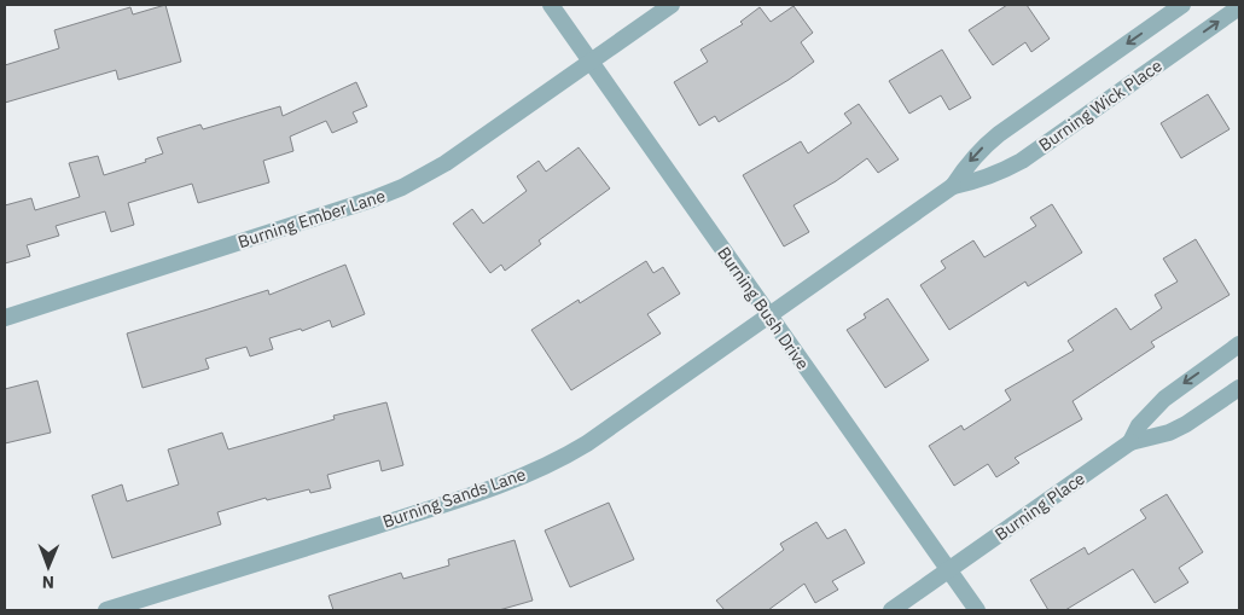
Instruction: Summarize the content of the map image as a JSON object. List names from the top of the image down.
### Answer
{
  "streets": {
    "street": [
      "Burning Wick Place",
      "Burning Ember Lane",
      "Burning Bush Drive",
      "Burning Sands Lane",
      "Burning Place"
    ]
  },
  "crossings": [
    ["Burning Wick Place", "Burning Bush Drive"],
    ["Burning Wick Place", "Burning Sands Lane"],
    ["Burning Ember Lane", "Burning Bush Drive"],
    ["Burning Bush Drive", "Burning Sands Lane"],
    ["Burning Bush Drive", "Burning Place"]
  ],
  "north": "bottom"
}
